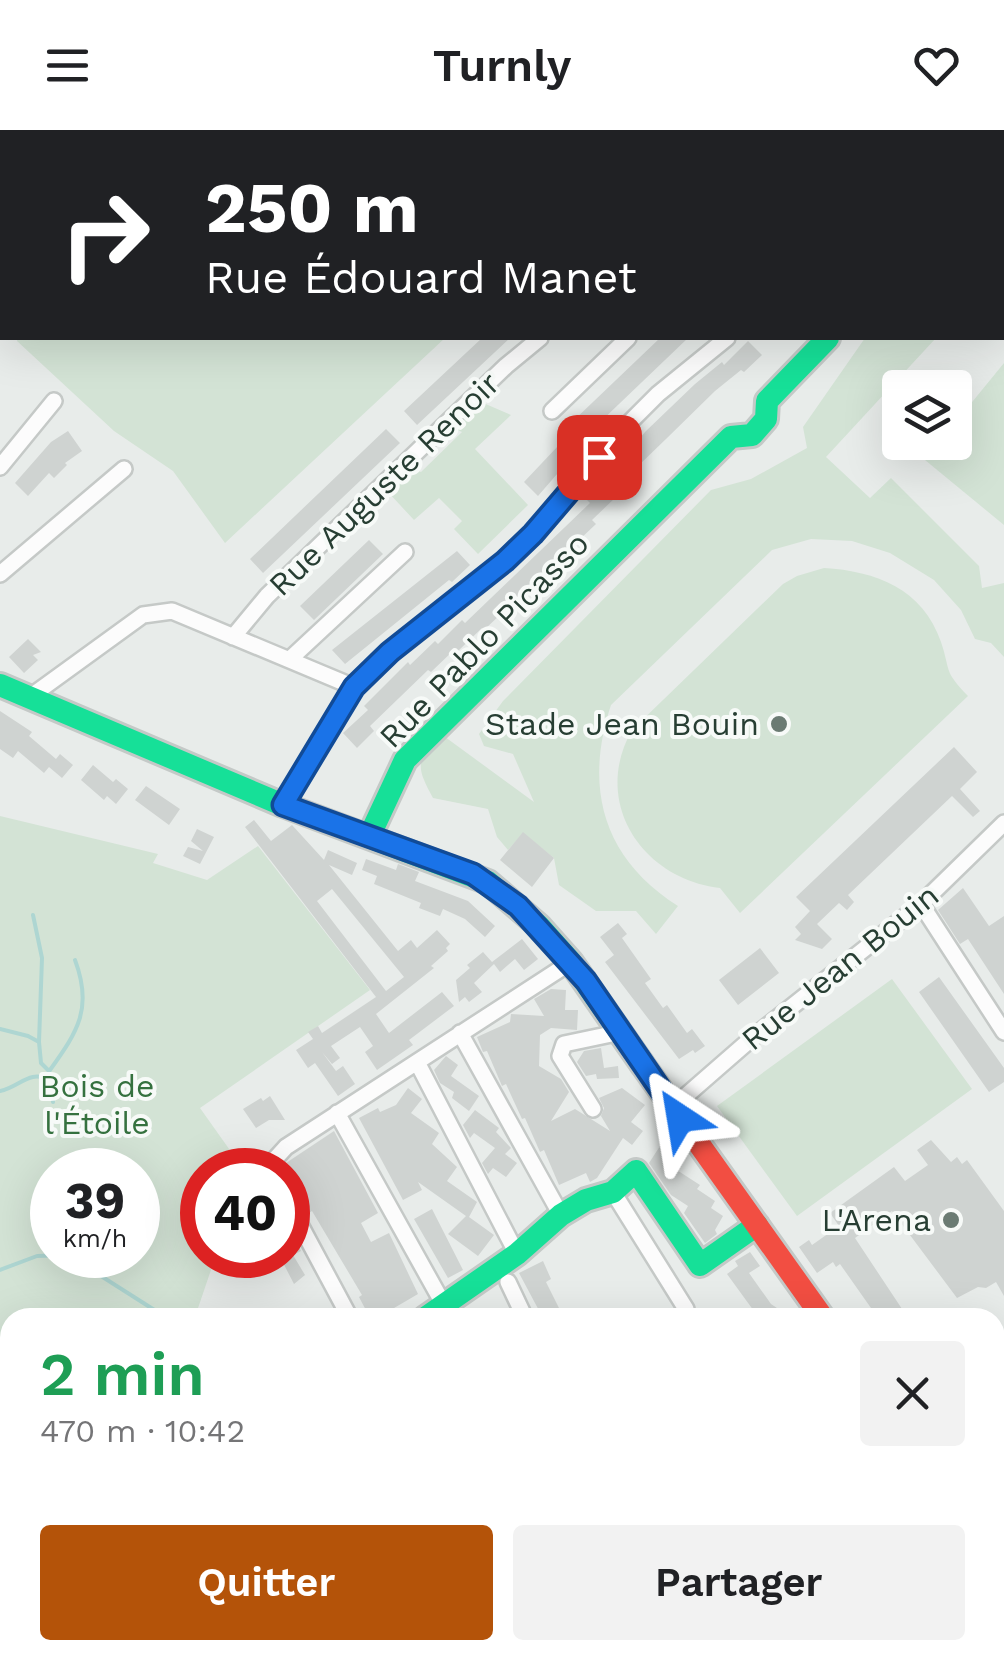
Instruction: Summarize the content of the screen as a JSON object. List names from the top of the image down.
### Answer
{
  "streets": {
    "street": ["Rue Auguste Renoir", "Rue Pablo Picasso", "Rue Jean Bouin"]
  },
  "parks": ["Bois de l'Étoile"],
  "places": ["Stade Jean Bouin", "L'Arena"],
  "page": {
    "header": "Turnly",
    "turn": ["250 m", "Rue Édouard Manet"],
    "speed": "39 km/h",
    "limit": "40",
    "heading": ["2 min", "470 m · 10:42"],
    "buttons": ["Quitter", "Partager"]
  }
}
